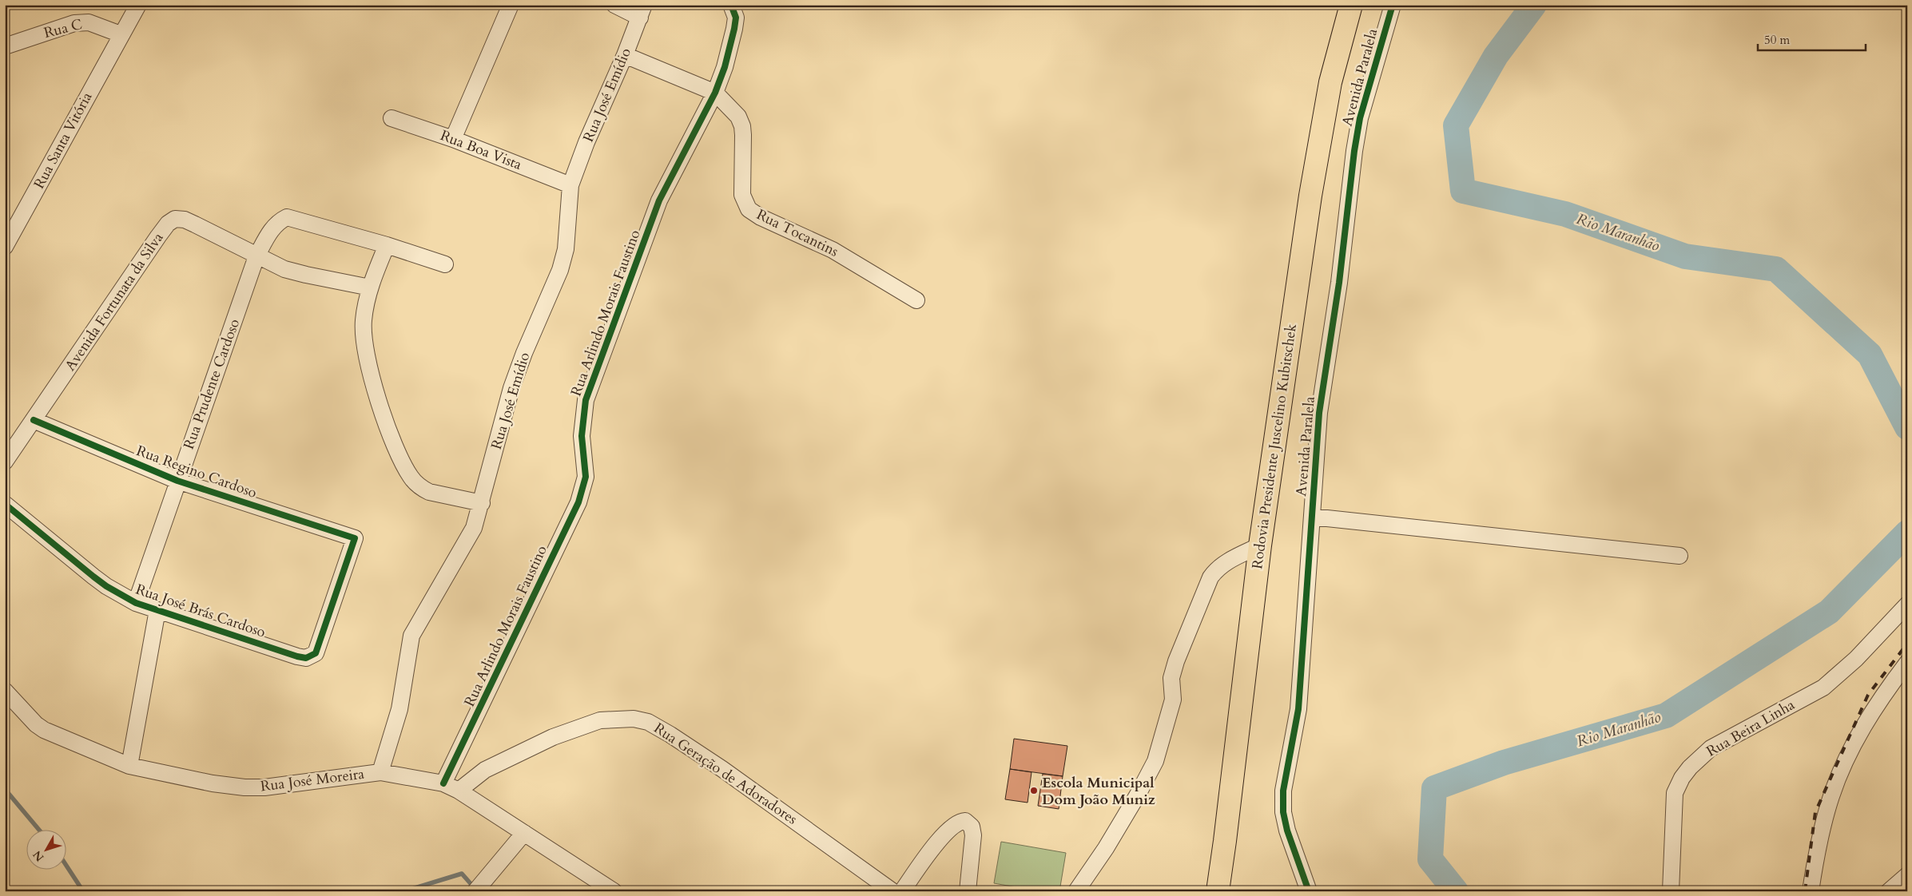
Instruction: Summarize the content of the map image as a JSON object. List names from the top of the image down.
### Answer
{
  "streets": {
    "highway": ["Rodovia Presidente Juscelino Kubitschek"],
    "street": [
      "Rua C",
      "Avenida Paralela",
      "Rua José Emídio",
      "Rua Santa Vitória",
      "Rua Boa Vista",
      "Rua Tocantins",
      "Avenida Fortunata da Silva",
      "Rua Arlindo Morais Faustino",
      "Rua Prudente Cardoso",
      "Rua Regino Cardoso",
      "Rua José Brás Cardoso",
      "Rua Beira Linha",
      "Rua Geração de Adoradores",
      "Rua José Moreira"
    ]
  },
  "crossings": [
    ["Rua C", "Rua Santa Vitória"],
    ["Rua José Emídio", "Rua Boa Vista"],
    ["Rua José Emídio", "Rua Tocantins"],
    ["Rua José Emídio", "Rua José Moreira"],
    ["Rua Tocantins", "Rua Arlindo Morais Faustino"],
    ["Avenida Fortunata da Silva", "Rua Prudente Cardoso"],
    ["Avenida Fortunata da Silva", "Rua Regino Cardoso"],
    ["Rua Arlindo Morais Faustino", "Rua José Moreira"],
    ["Rua Prudente Cardoso", "Rua Regino Cardoso"],
    ["Rua Prudente Cardoso", "Rua José Brás Cardoso"],
    ["Rua Regino Cardoso", "Rua José Brás Cardoso"],
    ["Rua Geração de Adoradores", "Rua José Moreira"]
  ],
  "water": ["Rio Maranhão"],
  "places": ["Escola Municipal Dom João Muniz"],
  "scale_bar": "50 m",
  "north": "bottom left"
}
